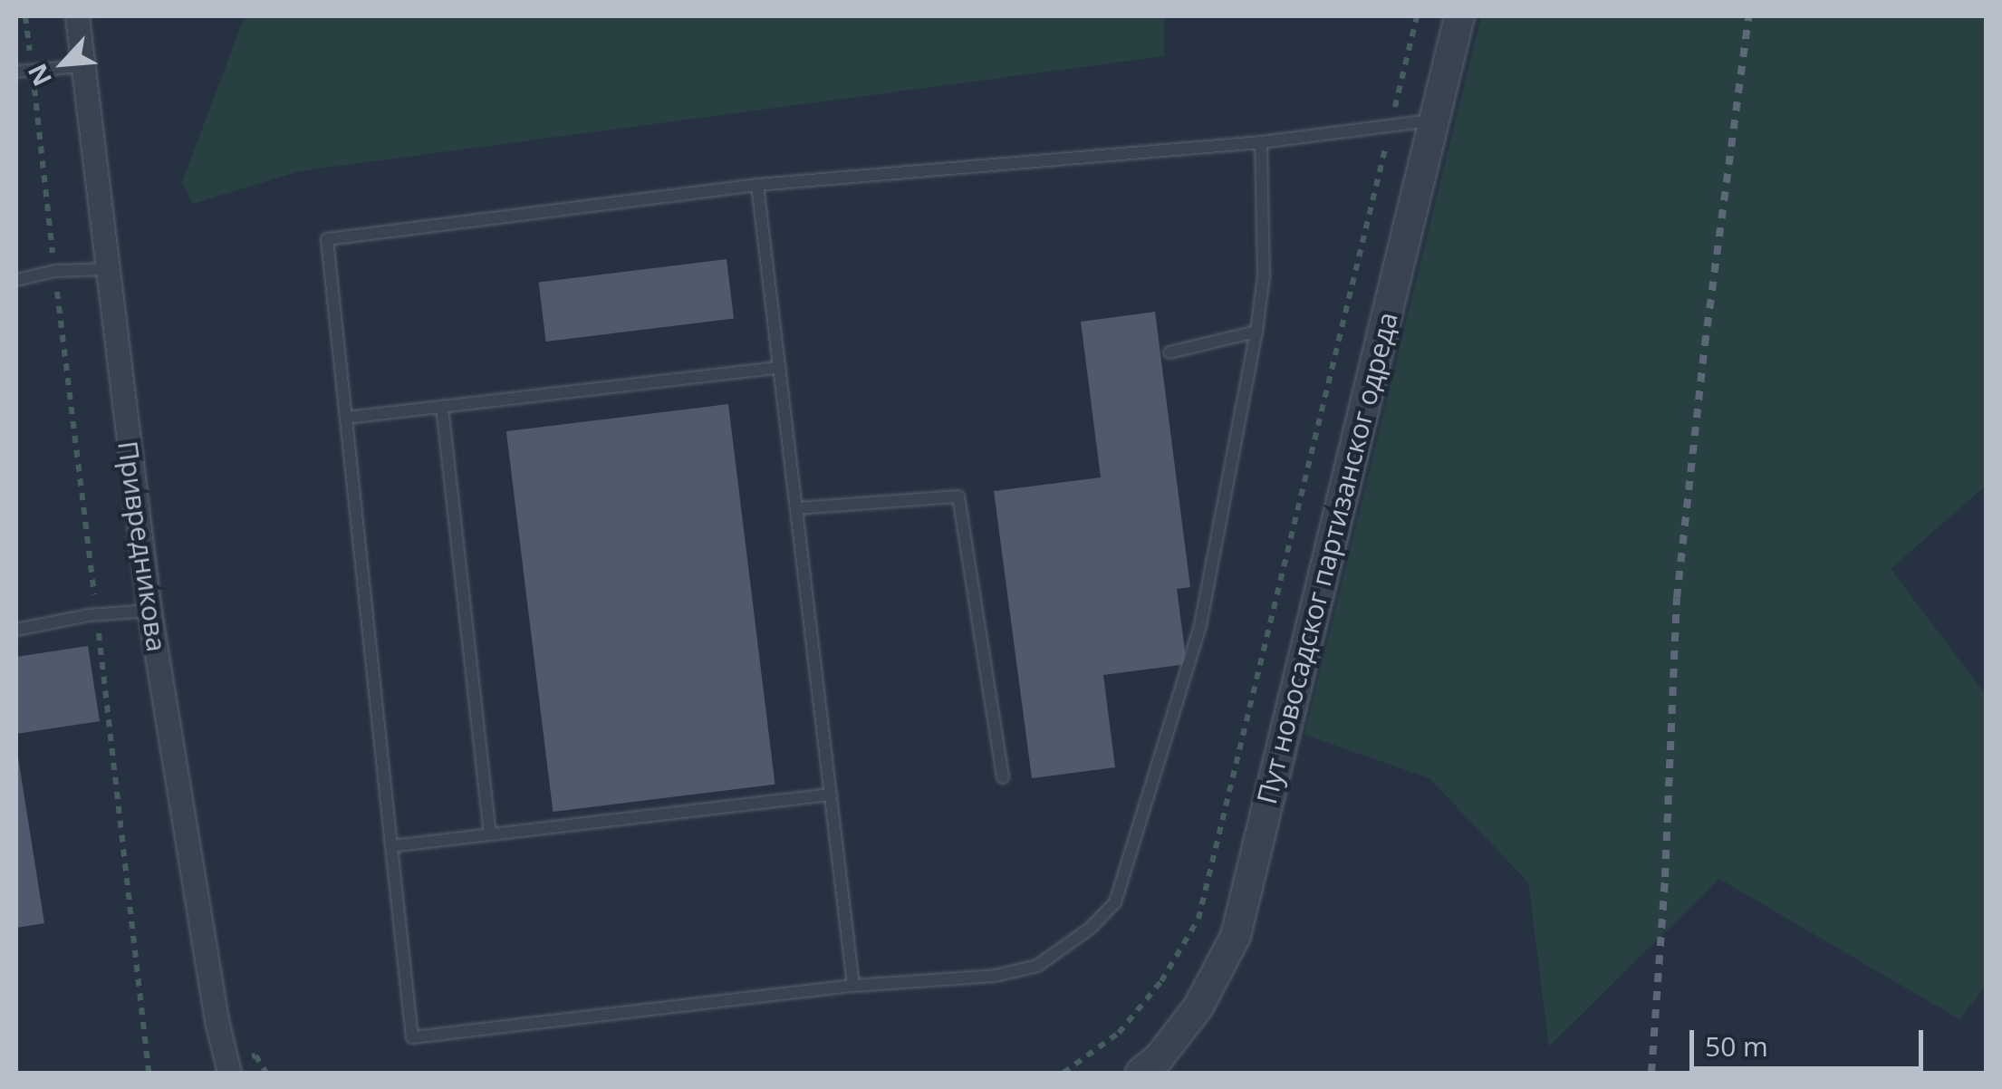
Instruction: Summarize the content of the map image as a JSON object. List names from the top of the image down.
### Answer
{
  "streets": {
    "street": ["Привредникова", "Пут новосадског партизанског одреда"]
  },
  "scale_bar": "50 m",
  "north": "bottom left"
}
